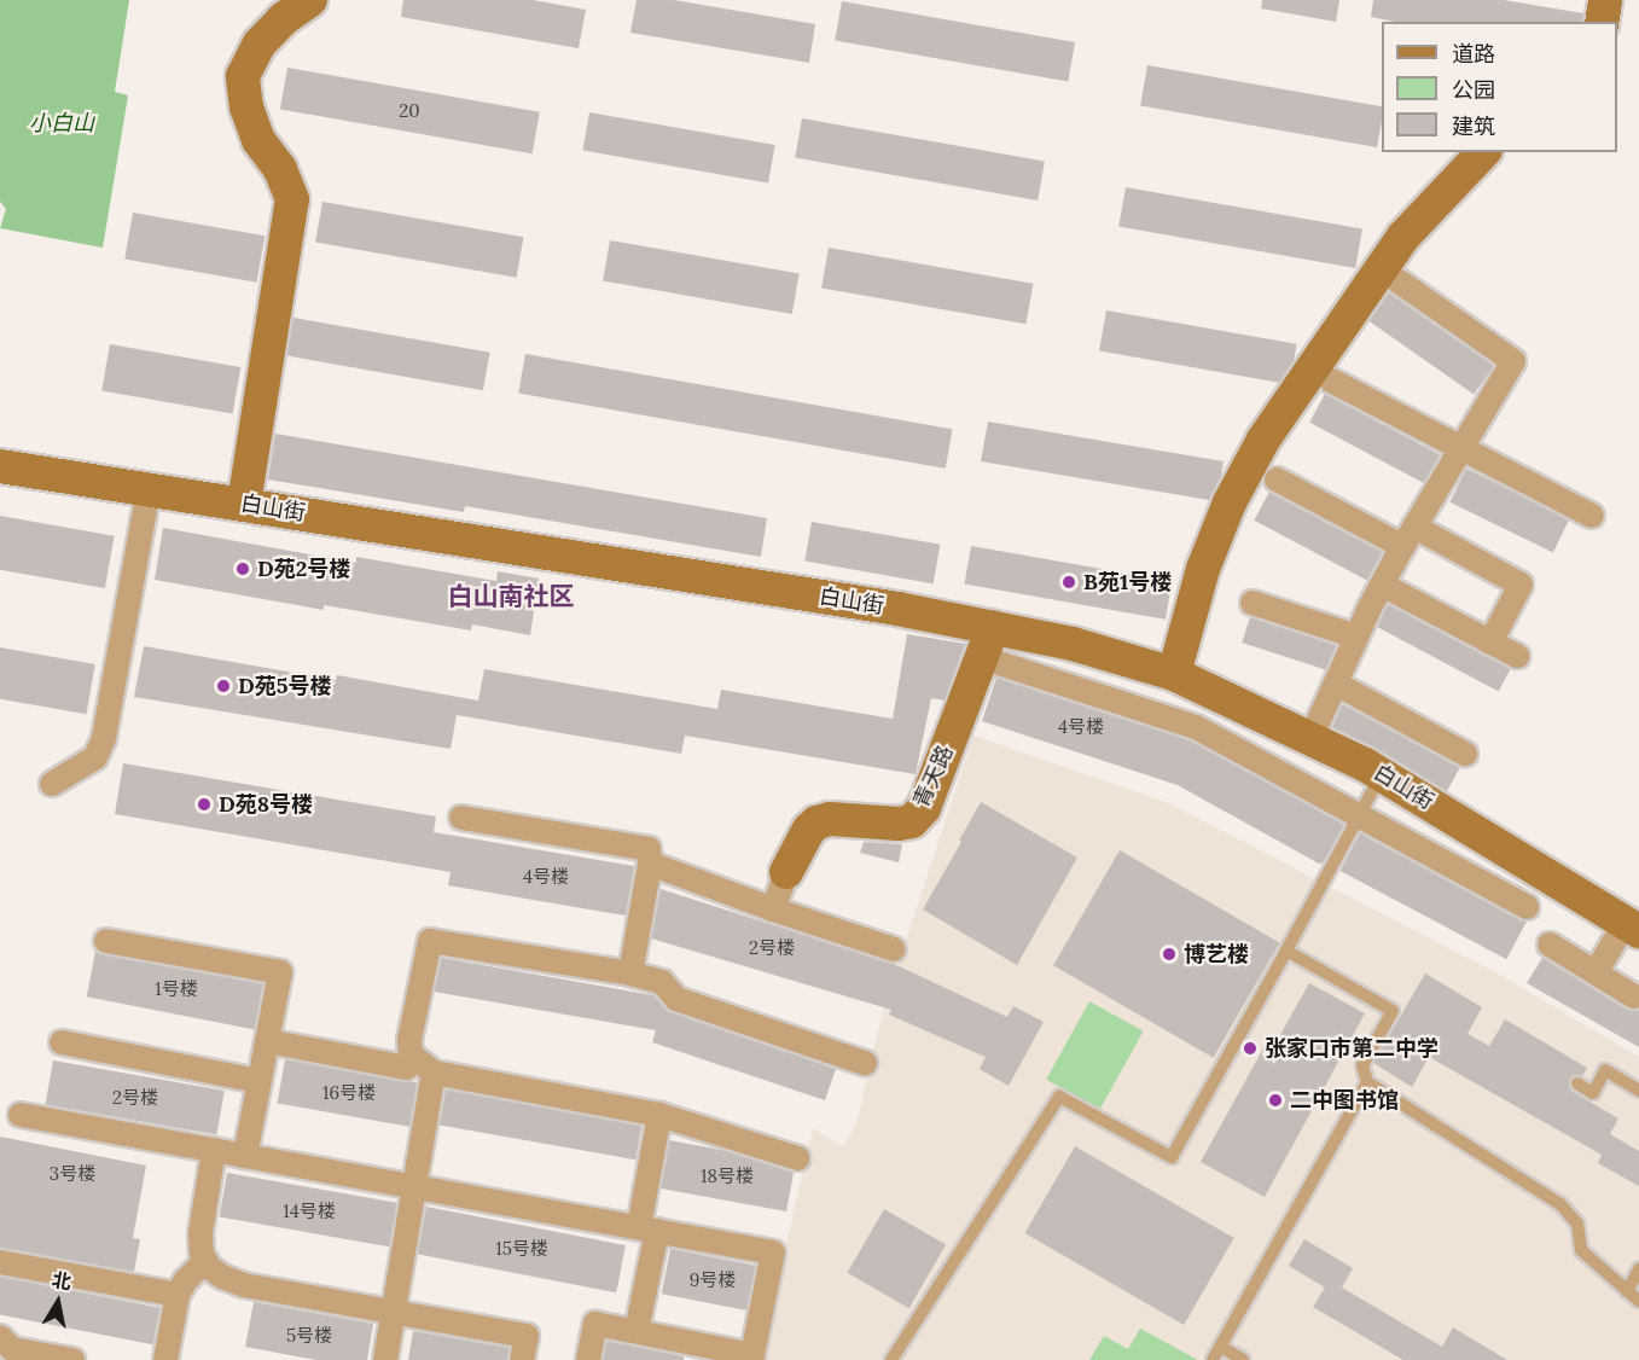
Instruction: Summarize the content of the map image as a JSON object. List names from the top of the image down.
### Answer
{
  "streets": {
    "main road": ["白山街", "青天路"]
  },
  "crossings": [
    ["白山街", "青天路"]
  ],
  "districts": ["白山南社区"],
  "parks": ["小白山"],
  "places": [
    "D苑2号楼",
    "B苑1号楼",
    "D苑5号楼",
    "D苑8号楼",
    "博艺楼",
    "张家口市第二中学",
    "二中图书馆"
  ],
  "house_numbers": [
    "20",
    "4号楼",
    "4号楼",
    "2号楼",
    "1号楼",
    "16号楼",
    "2号楼",
    "3号楼",
    "18号楼",
    "14号楼",
    "15号楼",
    "9号楼",
    "5号楼"
  ],
  "legend": ["道路", "公园", "建筑"],
  "north": "top"
}
